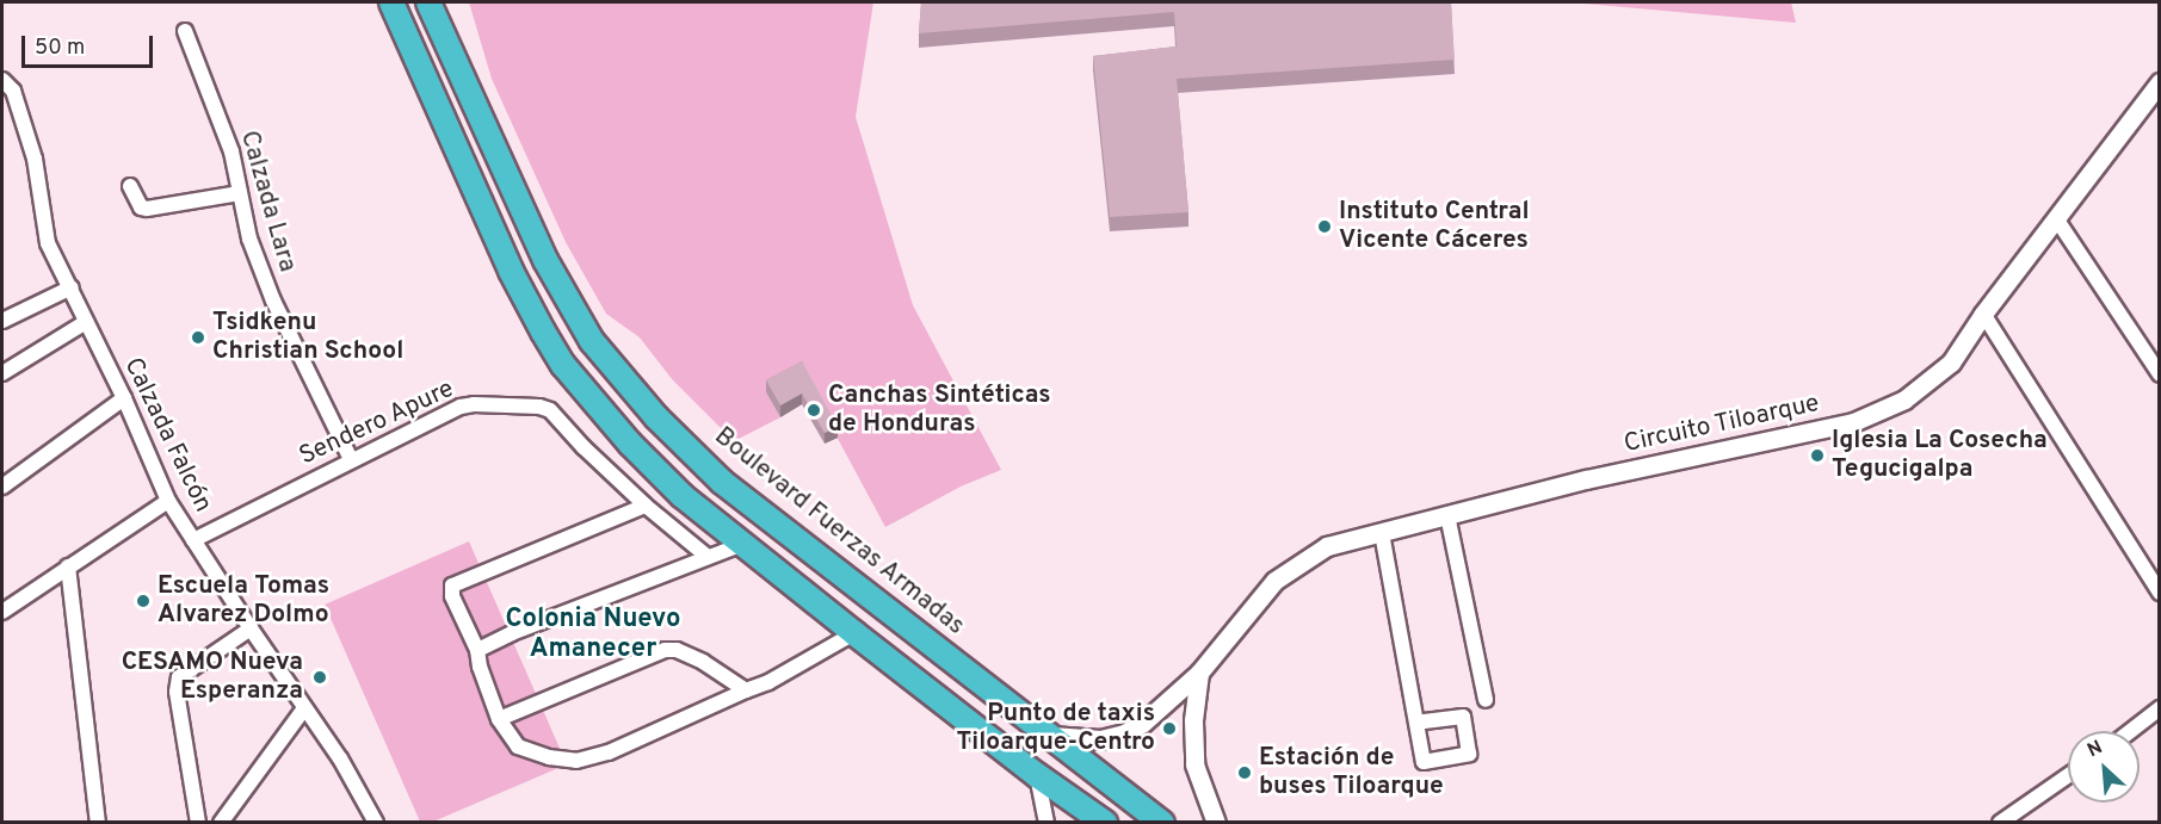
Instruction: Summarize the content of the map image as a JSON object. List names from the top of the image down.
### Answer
{
  "streets": {
    "highway": ["Boulevard Fuerzas Armadas"],
    "street": [
      "Calzada Lara",
      "Sendero Apure",
      "Circuito Tiloarque",
      "Calzada Falcón"
    ]
  },
  "crossings": [
    ["Calzada Lara", "Sendero Apure"],
    ["Sendero Apure", "Calzada Falcón"],
    ["Circuito Tiloarque", "Boulevard Fuerzas Armadas"]
  ],
  "districts": ["Colonia Nuevo Amanecer"],
  "places": [
    "Instituto Central Vicente Cáceres",
    "Tsidkenu Christian School",
    "Canchas Sintéticas de Honduras",
    "Iglesia La Cosecha Tegucigalpa",
    "Escuela Tomas Alvarez Dolmo",
    "CESAMO Nueva Esperanza",
    "Punto de taxis Tiloarque-Centro",
    "Estación de buses Tiloarque"
  ],
  "scale_bar": "50 m",
  "north": "top left"
}
